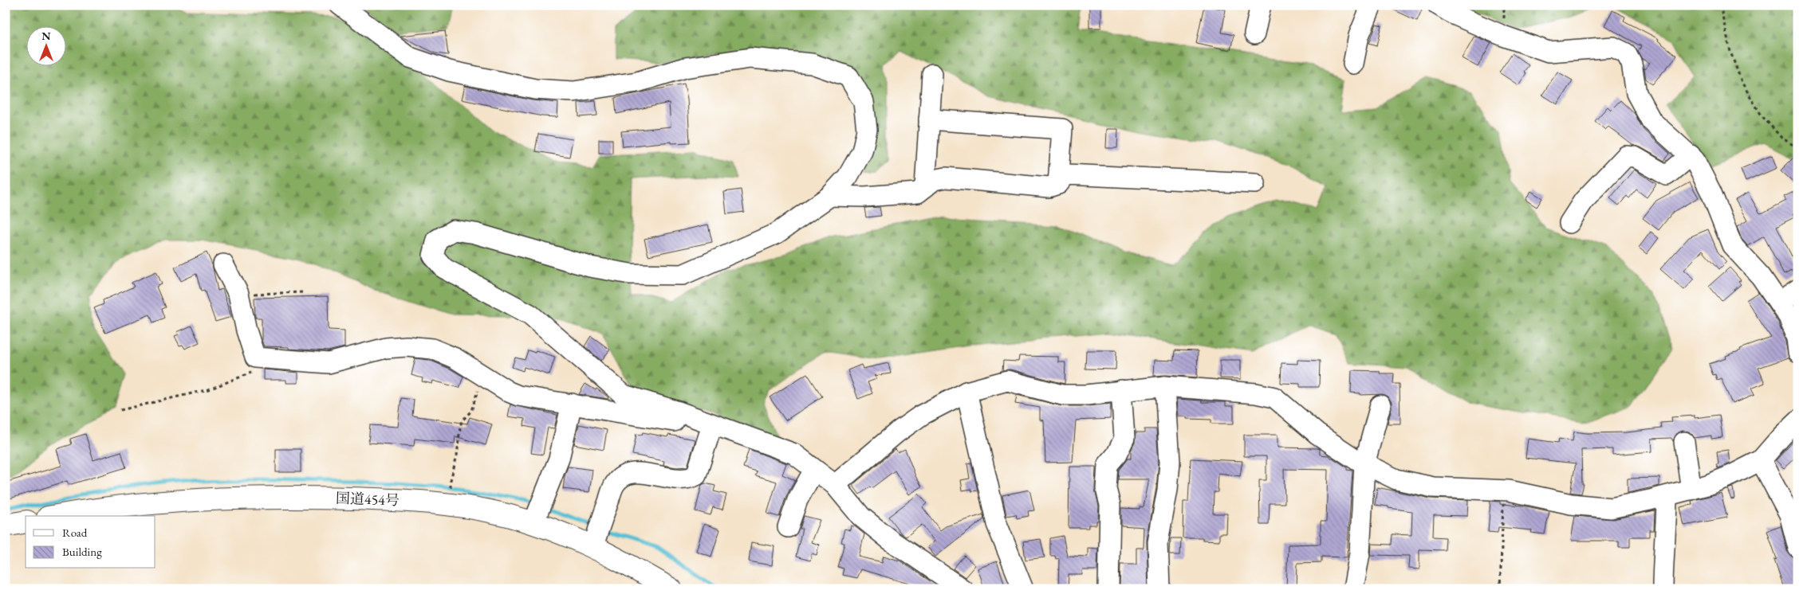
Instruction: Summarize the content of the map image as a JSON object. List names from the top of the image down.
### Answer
{
  "streets": {
    "highway": ["国道454号"]
  },
  "legend": ["Road", "Building"],
  "north": "top"
}
